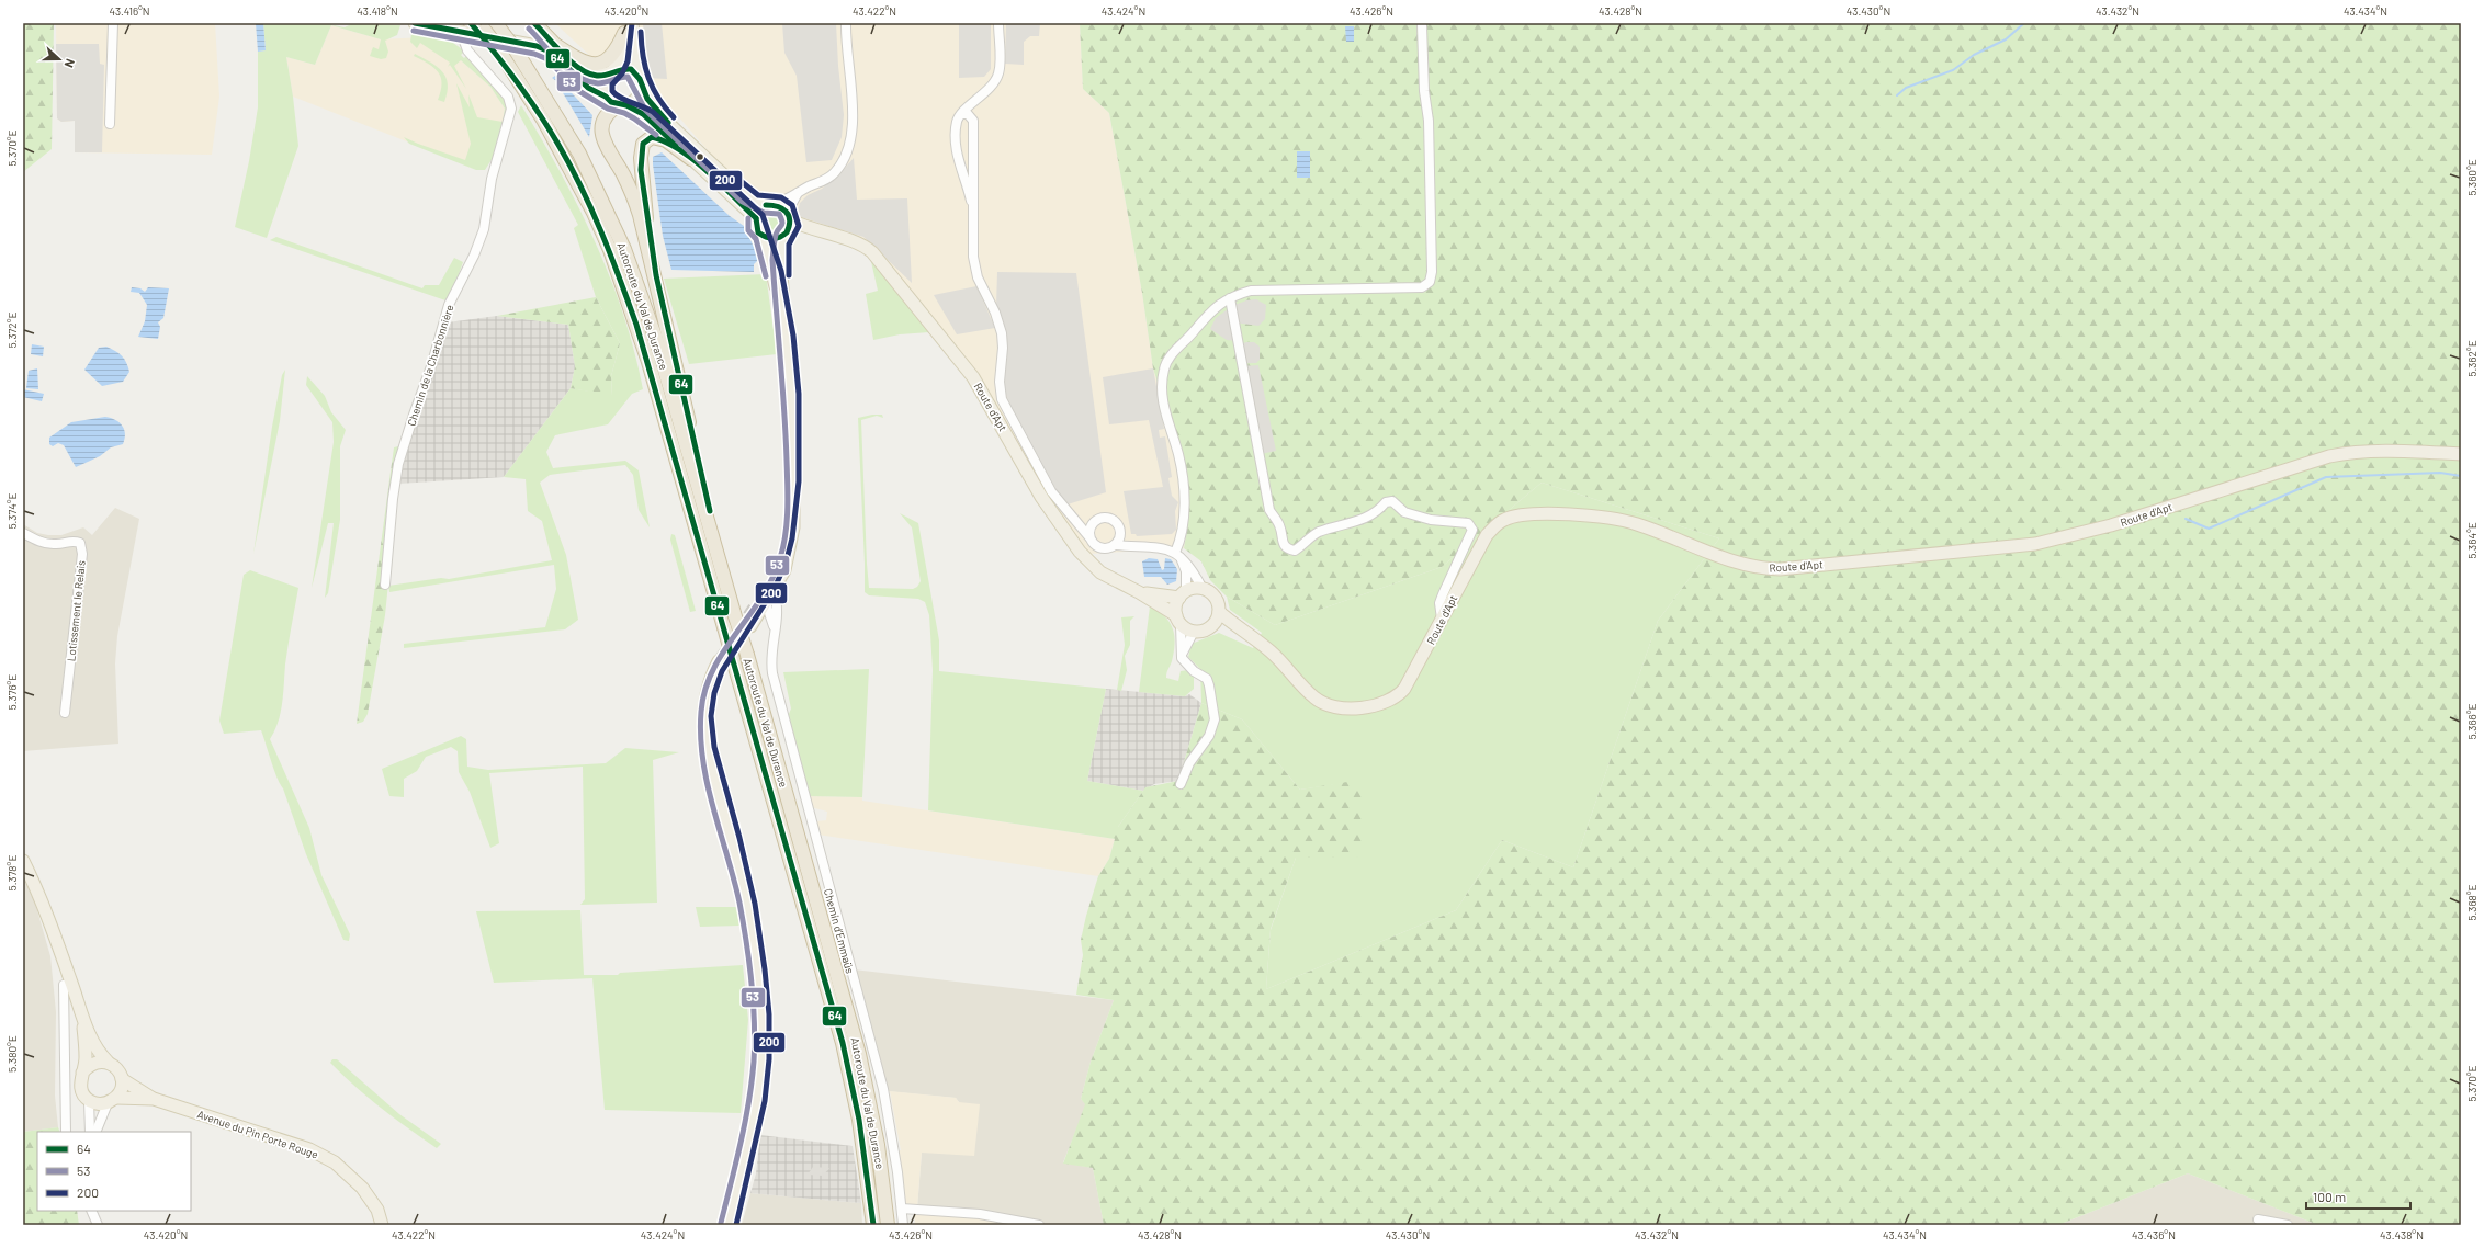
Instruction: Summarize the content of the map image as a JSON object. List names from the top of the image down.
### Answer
{
  "streets": {
    "highway": ["Autoroute du Val de Durance"],
    "main road": ["Route d'Apt", "Avenue du Pin Porte Rouge"],
    "street": ["Chemin de la Charbonnière", "Lotissement le Relais", "Chemin d'Emmaüs"]
  },
  "crossings": [
    ["Autoroute du Val de Durance", "Chemin de la Charbonnière"]
  ],
  "lines": ["transit line 64", "transit line 200", "transit line 53"],
  "legend": ["64", "53", "200"],
  "scale_bar": "100 m",
  "north": "right",
  "coordinates": [
    "43.416°N",
    "43.418°N",
    "43.420°N",
    "43.422°N",
    "43.424°N",
    "43.426°N",
    "43.428°N",
    "43.430°N",
    "43.432°N",
    "43.434°N",
    "5.370°E",
    "5.360°E",
    "5.372°E",
    "5.362°E",
    "5.374°E",
    "5.364°E",
    "5.376°E",
    "5.366°E",
    "5.378°E",
    "5.368°E",
    "5.380°E",
    "43.436°N",
    "43.438°N"
  ]
}
